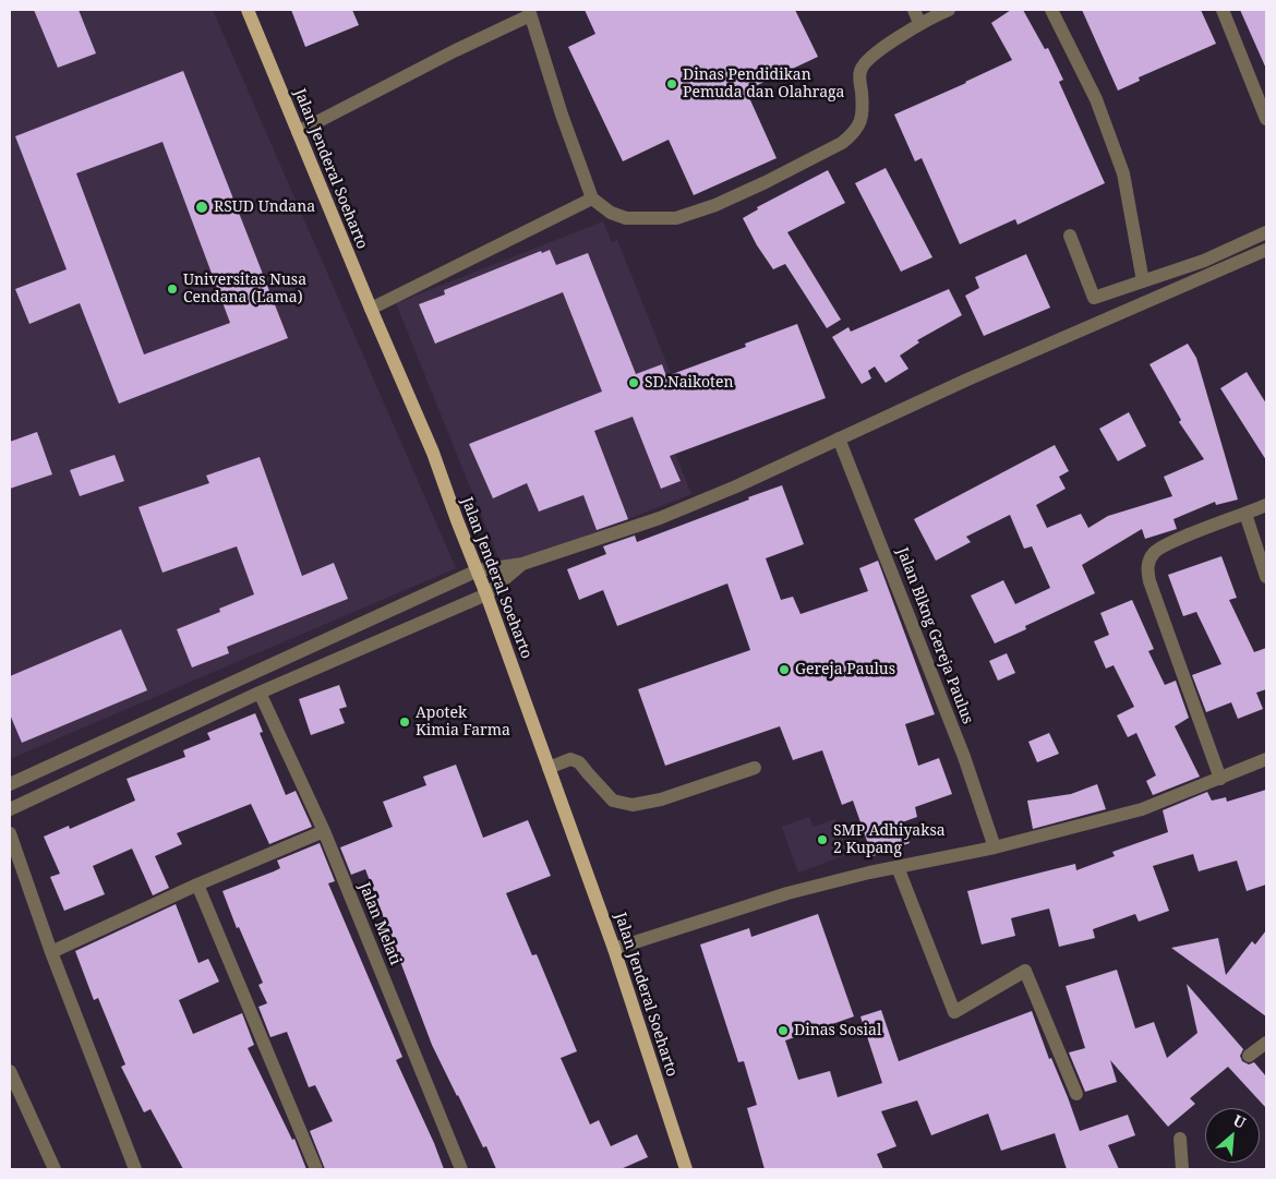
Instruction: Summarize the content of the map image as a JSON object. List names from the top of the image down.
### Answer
{
  "streets": {
    "main road": ["Jalan Jenderal Soeharto"],
    "street": ["Jalan Blkng Gereja Paulus", "Jalan Melati"]
  },
  "places": [
    "Dinas Pendidikan Pemuda dan Olahraga",
    "RSUD Undana",
    "Universitas Nusa Cendana (Lama)",
    "SD.Naikoten",
    "Gereja Paulus",
    "Apotek Kimia Farma",
    "SMP Adhiyaksa 2 Kupang",
    "Dinas Sosial"
  ],
  "north": "top right"
}
